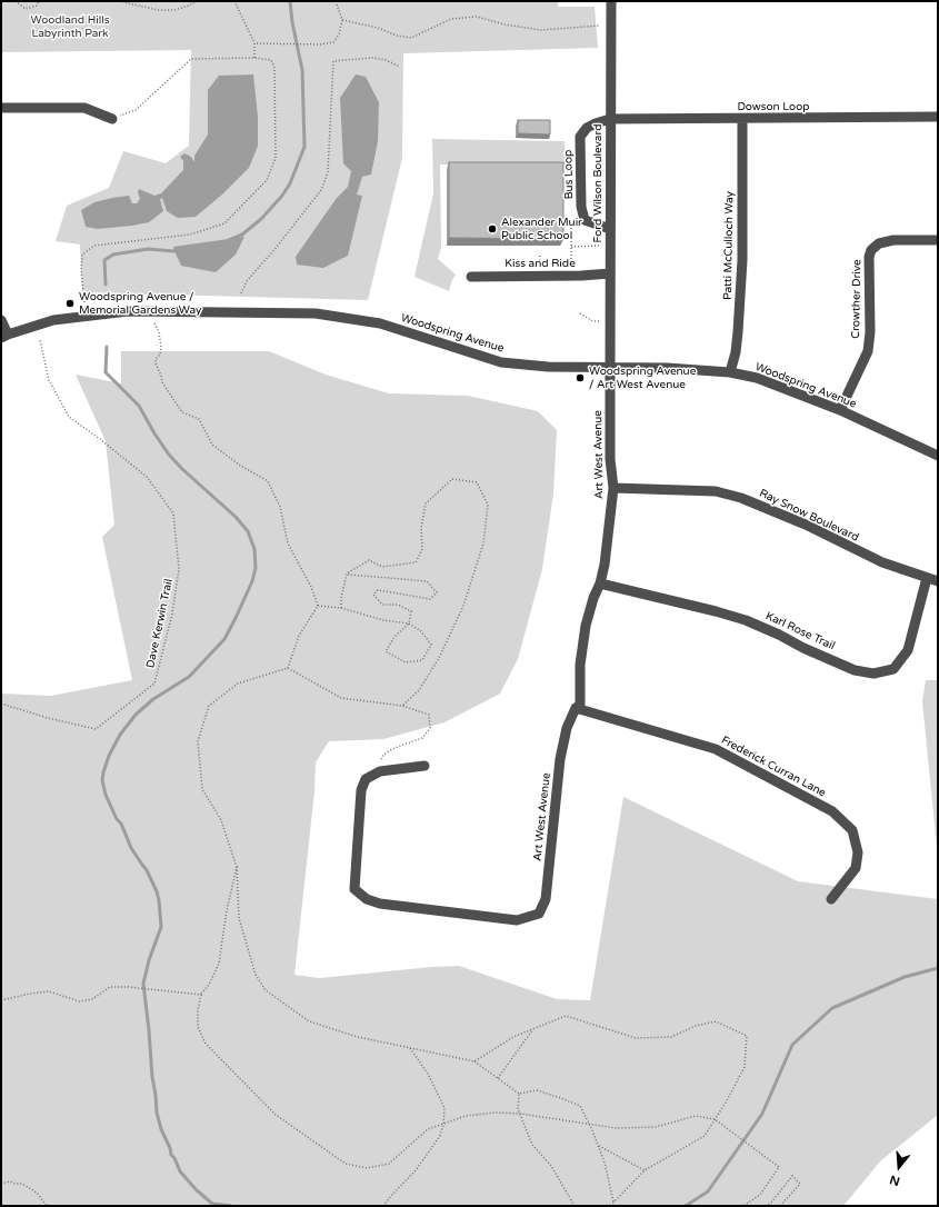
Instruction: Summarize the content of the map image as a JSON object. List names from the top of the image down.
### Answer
{
  "streets": {
    "street": [
      "Dowson Loop",
      "Bus Loop",
      "Ford Wilson Boulevard",
      "Patti McCulloch Way",
      "Kiss and Ride",
      "Crowther Drive",
      "Woodspring Avenue",
      "Art West Avenue",
      "Ray Snow Boulevard",
      "Karl Rose Trail",
      "Frederick Curran Lane"
    ],
    "path": ["Dave Kerwin Trail"]
  },
  "crossings": [
    ["Dowson Loop", "Bus Loop"],
    ["Dowson Loop", "Ford Wilson Boulevard"],
    ["Dowson Loop", "Patti McCulloch Way"],
    ["Bus Loop", "Ford Wilson Boulevard"],
    ["Ford Wilson Boulevard", "Kiss and Ride"],
    ["Ford Wilson Boulevard", "Woodspring Avenue"],
    ["Ford Wilson Boulevard", "Art West Avenue"],
    ["Patti McCulloch Way", "Woodspring Avenue"],
    ["Crowther Drive", "Woodspring Avenue"],
    ["Woodspring Avenue", "Art West Avenue"],
    ["Art West Avenue", "Ray Snow Boulevard"],
    ["Art West Avenue", "Karl Rose Trail"],
    ["Art West Avenue", "Frederick Curran Lane"],
    ["Ray Snow Boulevard", "Karl Rose Trail"]
  ],
  "parks": ["Woodland Hills Labyrinth Park"],
  "places": ["Alexander Muir Public School", "Woodspring Avenue / Memorial Gardens Way", "Woodspring Avenue / Art West Avenue"],
  "north": "bottom"
}
